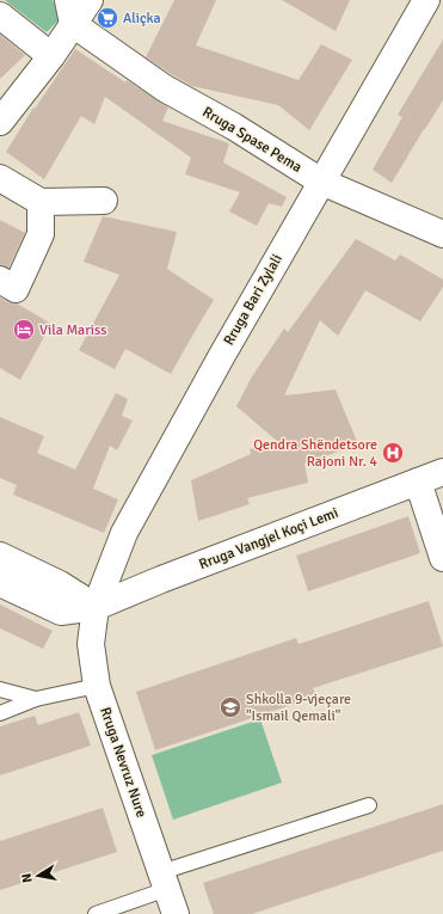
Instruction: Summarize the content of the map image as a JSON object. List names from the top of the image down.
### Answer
{
  "streets": {
    "street": [
      "Rruga Spase Pema",
      "Rruga Bari Zylali",
      "Rruga Vangjel Koçi Lemi",
      "Rruga Nevruz Nure"
    ]
  },
  "crossings": [
    ["Rruga Spase Pema", "Rruga Bari Zylali"],
    ["Rruga Bari Zylali", "Rruga Vangjel Koçi Lemi"],
    ["Rruga Bari Zylali", "Rruga Nevruz Nure"],
    ["Rruga Vangjel Koçi Lemi", "Rruga Nevruz Nure"]
  ],
  "places": {
    "supermarket": ["Aliçka"],
    "hotel": ["Vila Mariss"],
    "hospital": ["Qendra Shëndetsore Rajoni Nr. 4"],
    "school or university": ["Shkolla 9-vjeçare \"Ismail Qemali\""]
  },
  "north": "left"
}
